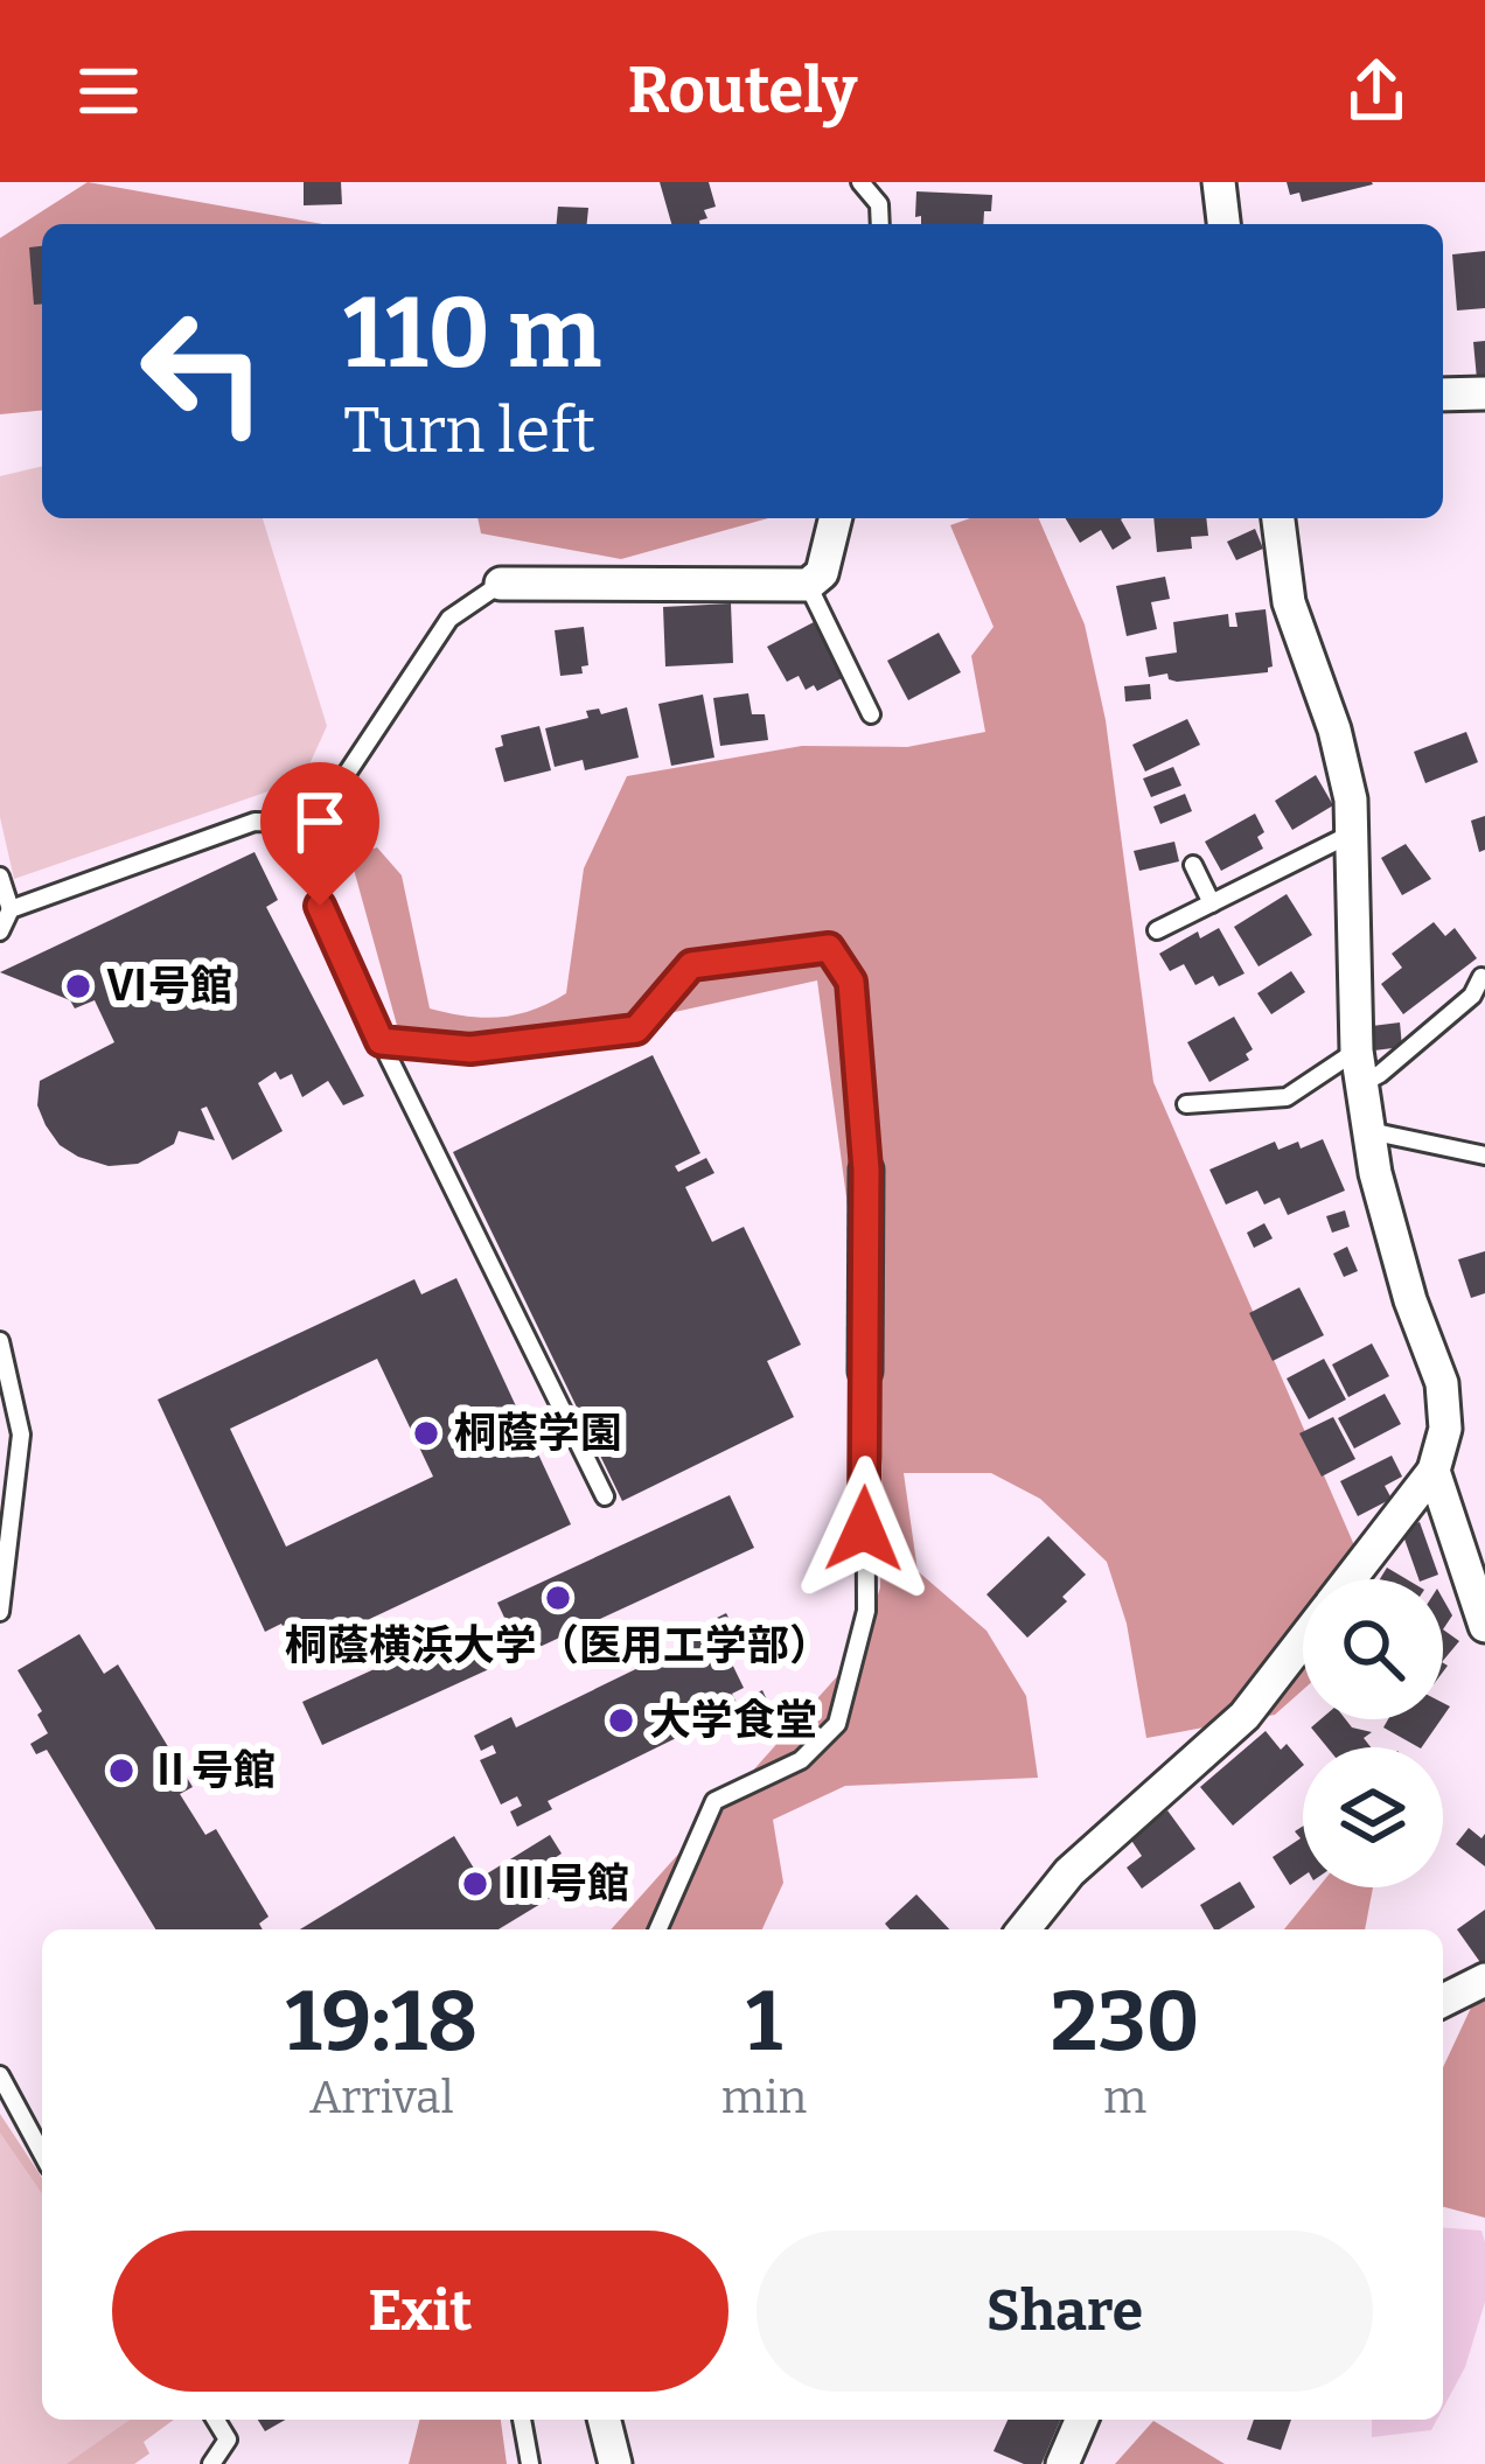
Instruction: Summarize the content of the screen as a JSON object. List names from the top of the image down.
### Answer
{
  "places": [
    "Ⅵ号館",
    "桐蔭学園",
    "桐蔭横浜大学（医用工学部）",
    "大学食堂",
    "Ⅱ号館",
    "Ⅲ号館"
  ],
  "page": {
    "header": "Routely",
    "turn": ["110 m", "Turn left"],
    "eta": [
      "19:18",
      "Arrival",
      "1",
      "min",
      "230",
      "m"
    ],
    "buttons": ["Exit", "Share"]
  }
}
